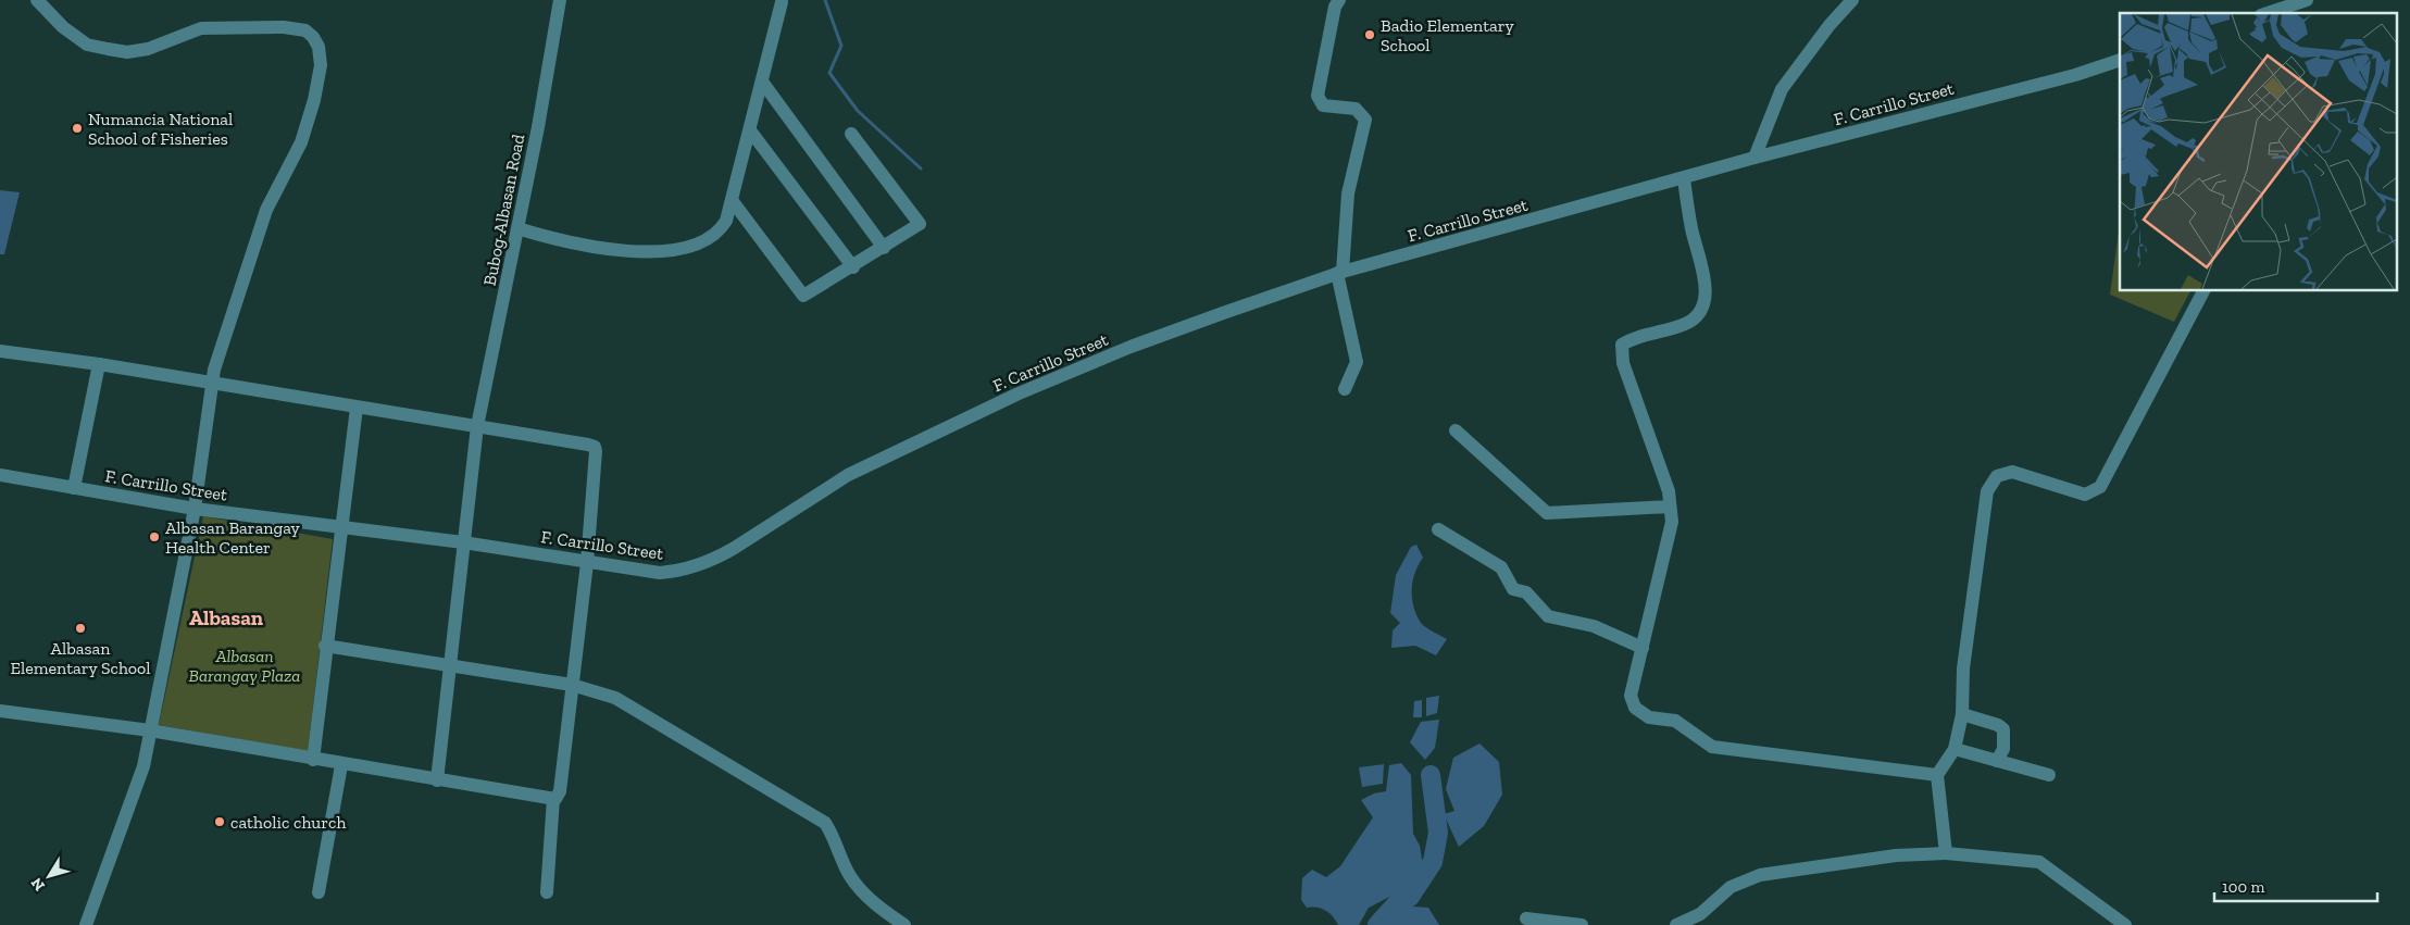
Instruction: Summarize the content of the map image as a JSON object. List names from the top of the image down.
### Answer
{
  "streets": {
    "street": ["F. Carrillo Street", "Bubog-Albasan Road"]
  },
  "crossings": [
    ["F. Carrillo Street", "Bubog-Albasan Road"]
  ],
  "districts": ["Albasan"],
  "parks": ["Albasan Barangay Plaza"],
  "places": [
    "Badio Elementary School",
    "Numancia National School of Fisheries",
    "Albasan Barangay Health Center",
    "Albasan Elementary School",
    "catholic church"
  ],
  "scale_bar": "100 m",
  "north": "bottom left"
}
